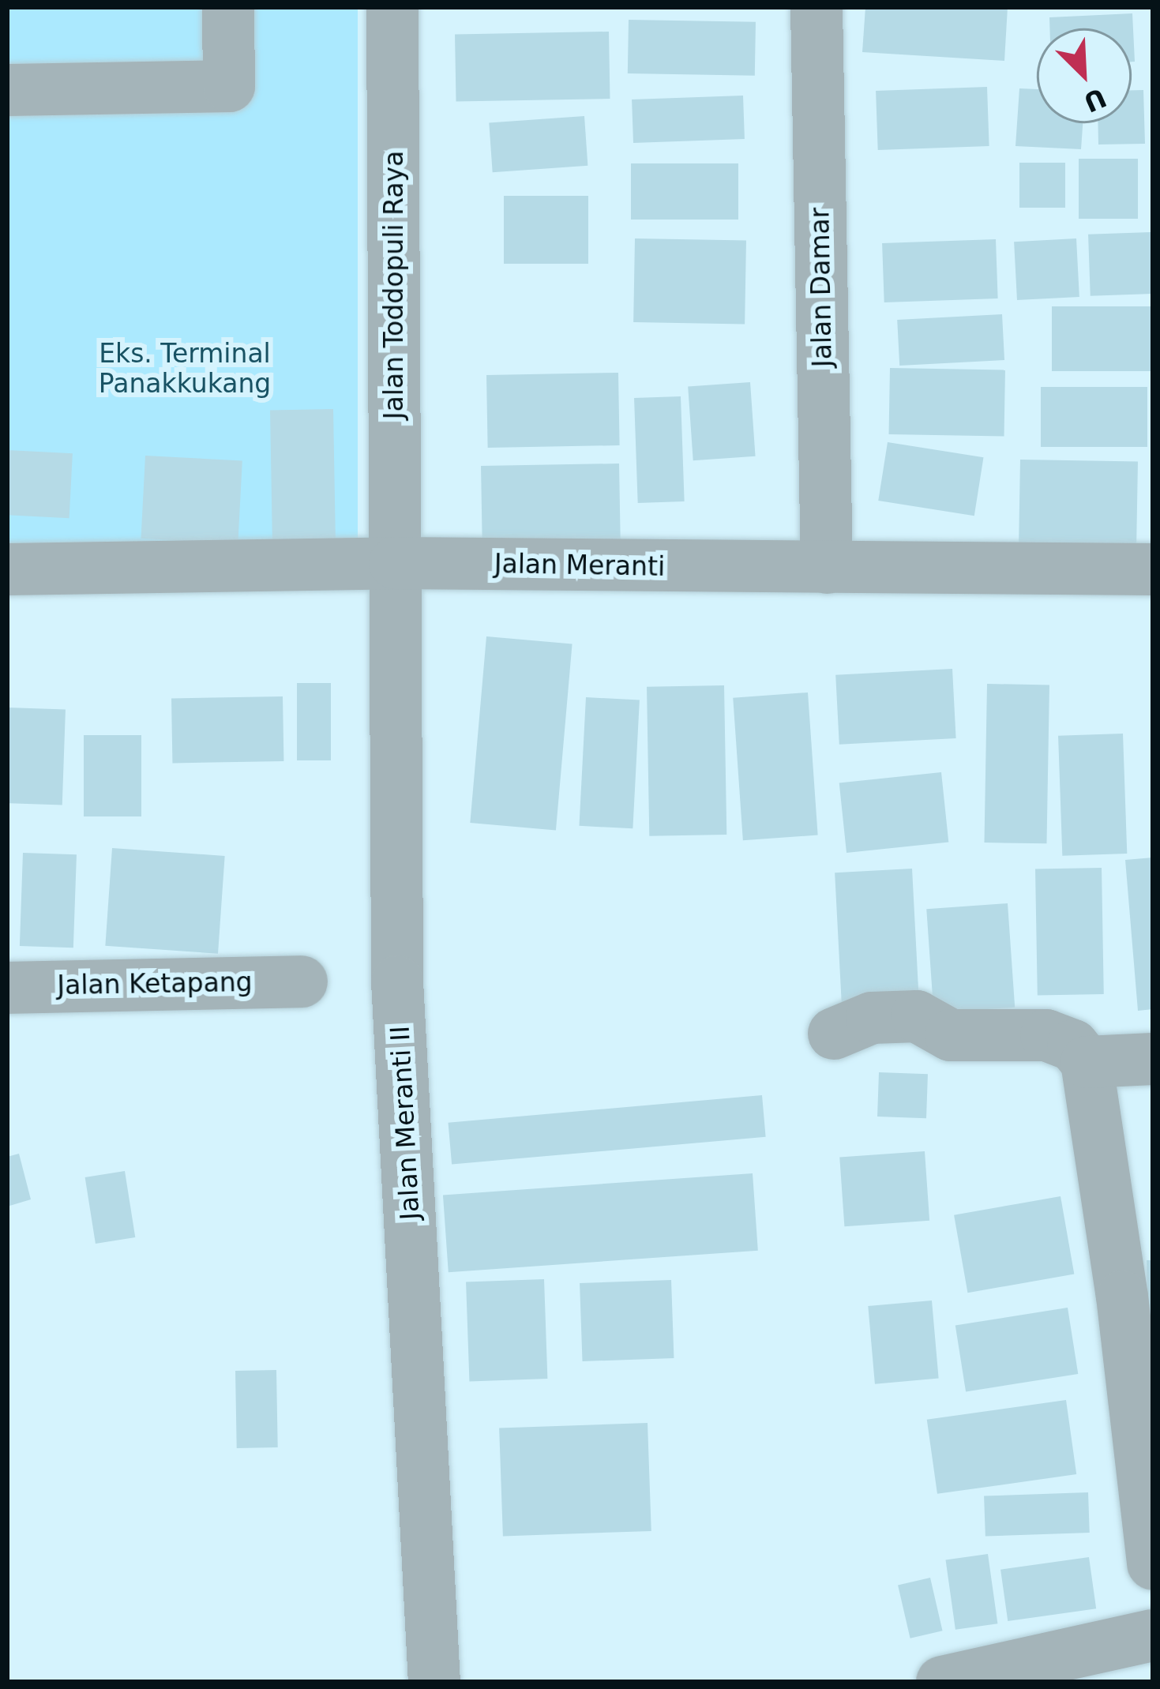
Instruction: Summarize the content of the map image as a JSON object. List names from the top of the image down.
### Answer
{
  "streets": {
    "street": [
      "Jalan Toddopuli Raya",
      "Jalan Damar",
      "Jalan Meranti",
      "Jalan Ketapang",
      "Jalan Meranti II"
    ]
  },
  "crossings": [
    ["Jalan Toddopuli Raya", "Jalan Meranti"],
    ["Jalan Toddopuli Raya", "Jalan Meranti II"],
    ["Jalan Damar", "Jalan Meranti"],
    ["Jalan Meranti", "Jalan Meranti II"]
  ],
  "parks": ["Eks. Terminal Panakkukang"],
  "north": "bottom right"
}
